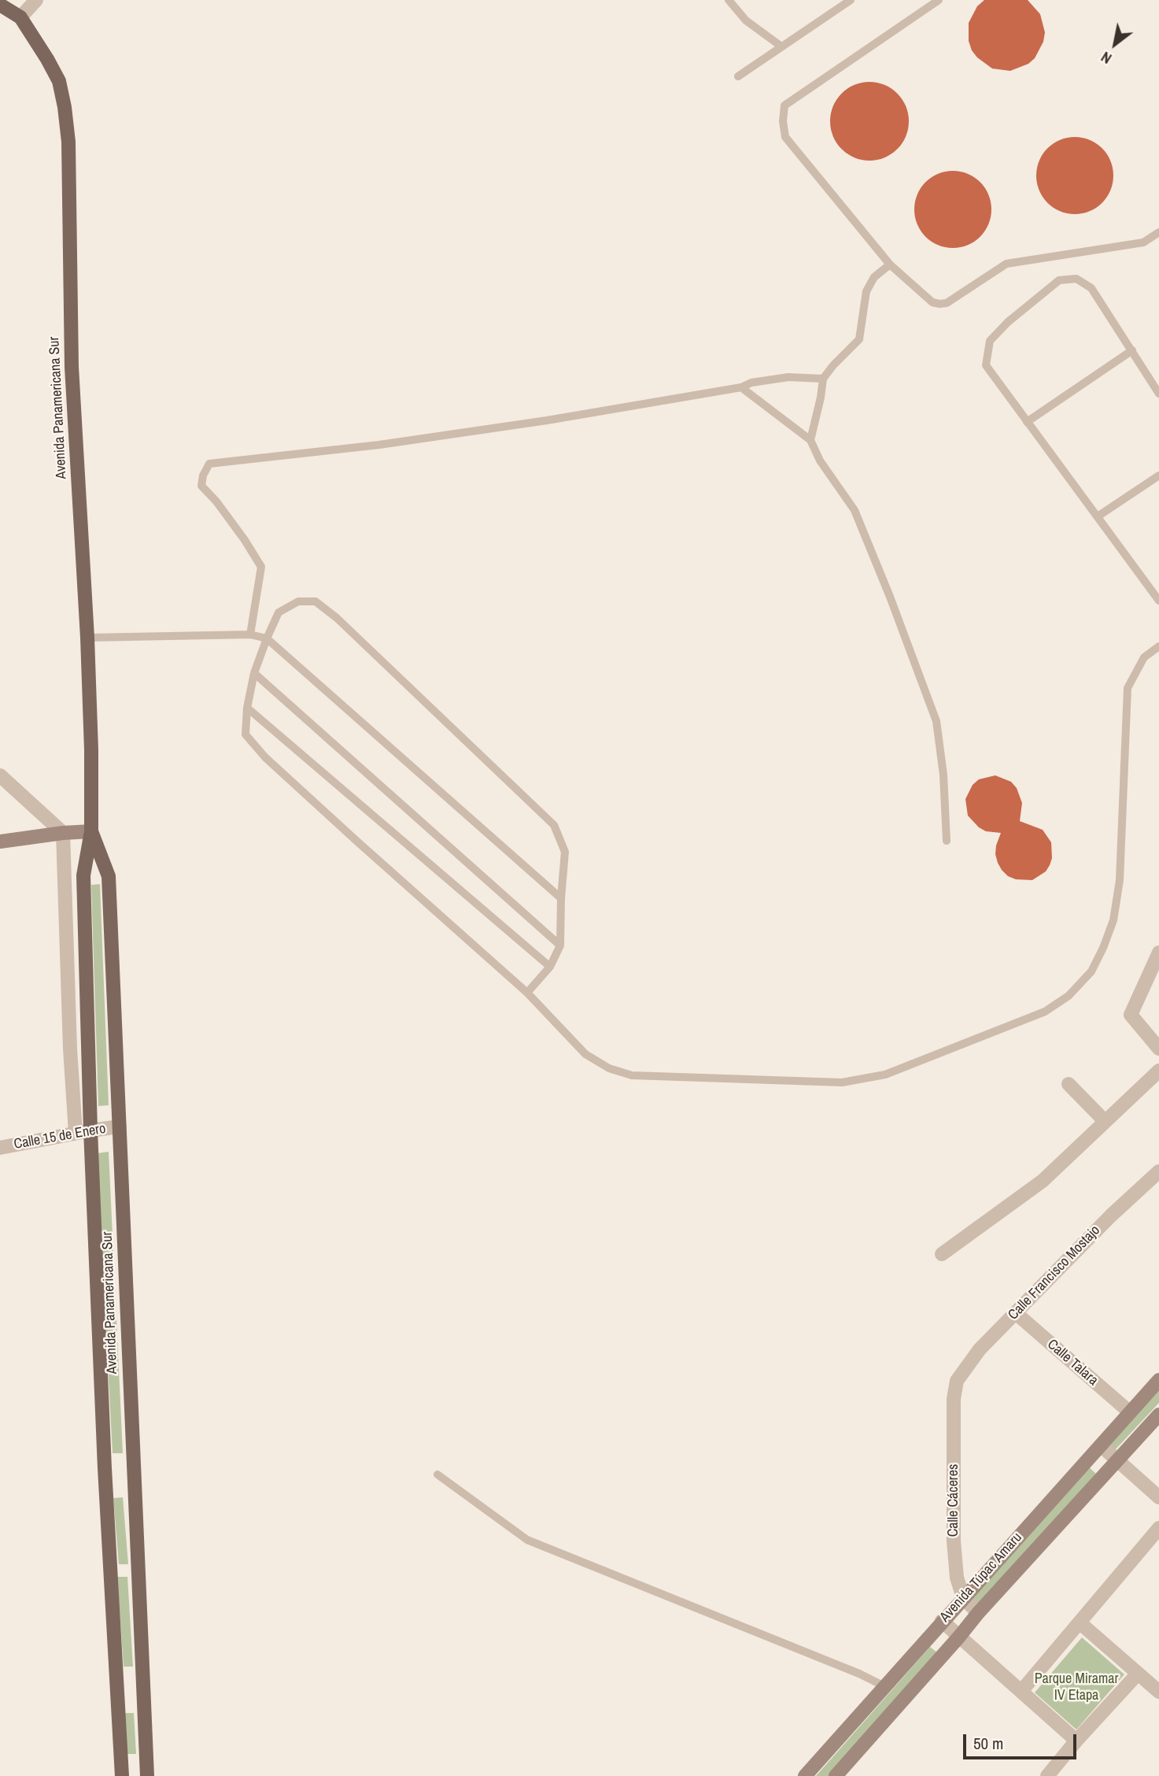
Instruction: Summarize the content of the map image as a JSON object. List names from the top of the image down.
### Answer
{
  "streets": {
    "main road": ["Avenida Panamericana Sur"],
    "street": [
      "Calle 15 de Enero",
      "Calle Francisco Mostajo",
      "Calle Talara",
      "Calle Cáceres",
      "Avenida Túpac Amaru"
    ]
  },
  "crossings": [
    ["Avenida Panamericana Sur", "Calle 15 de Enero"],
    ["Calle Francisco Mostajo", "Calle Talara"],
    ["Calle Francisco Mostajo", "Calle Cáceres"],
    ["Calle Talara", "Avenida Túpac Amaru"],
    ["Calle Cáceres", "Avenida Túpac Amaru"]
  ],
  "parks": ["Parque Miramar IV Etapa"],
  "scale_bar": "50 m",
  "north": "bottom left"
}
